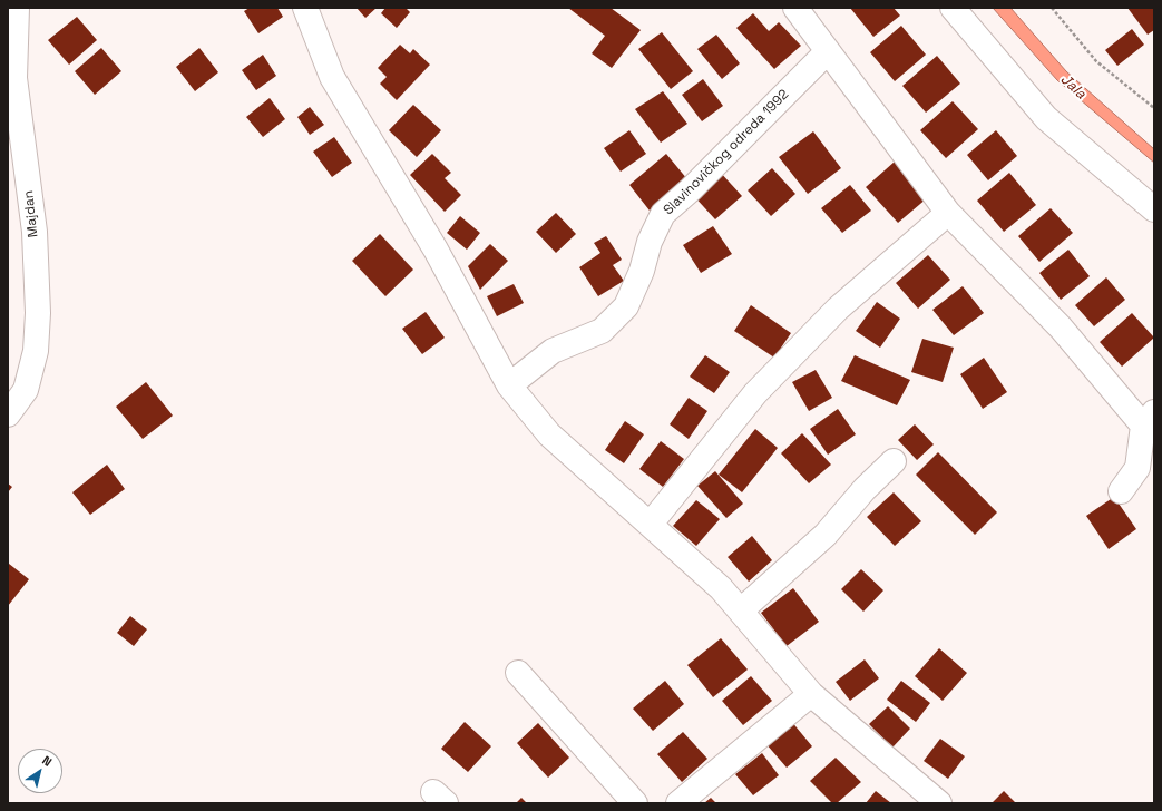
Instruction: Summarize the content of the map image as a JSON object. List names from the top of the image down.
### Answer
{
  "streets": {
    "street": ["Slavinovičkog odreda 1992", "Majdan"]
  },
  "water": ["Jala"],
  "north": "top right"
}
